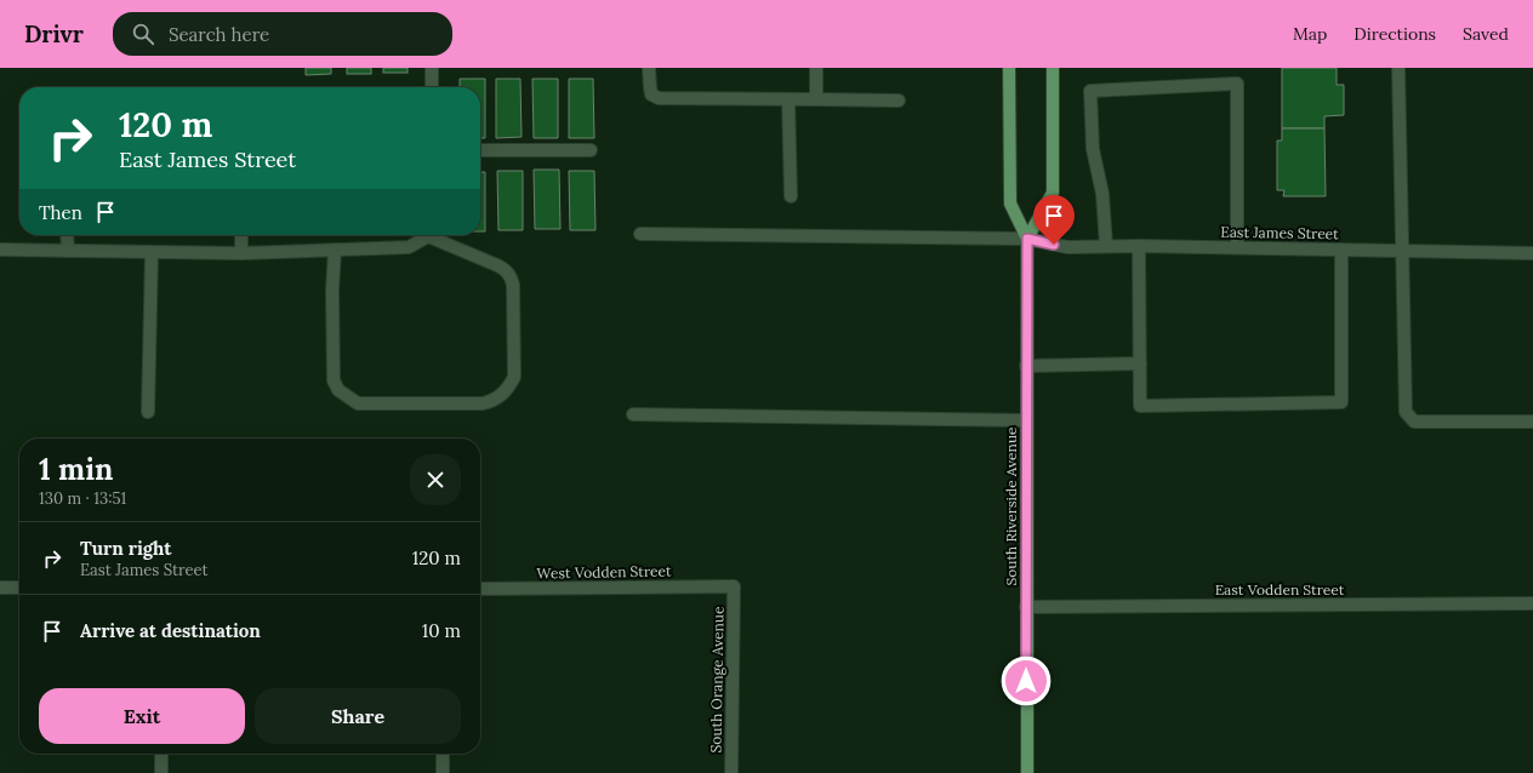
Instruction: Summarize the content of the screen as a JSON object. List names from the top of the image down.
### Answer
{
  "streets": {
    "main road": ["South Riverside Avenue"],
    "street": [
      "East James Street",
      "West Vodden Street",
      "East Vodden Street",
      "South Orange Avenue"
    ]
  },
  "crossings": [
    ["East James Street", "South Riverside Avenue"],
    ["South Riverside Avenue", "East Vodden Street"],
    ["West Vodden Street", "South Orange Avenue"]
  ],
  "page": {
    "header": "Drivr",
    "search": "Search here",
    "nav": ["Map", "Directions", "Saved"],
    "turn": ["120 m", "East James Street"],
    "then": "Then",
    "heading": ["1 min", "130 m · 13:51"],
    "list": [
      {
        "name": "Turn right",
        "note": "East James Street",
        "value": "120 m"
      },
      {
        "name": "Arrive at destination",
        "value": "10 m"
      }
    ],
    "buttons": ["Exit", "Share"]
  }
}
